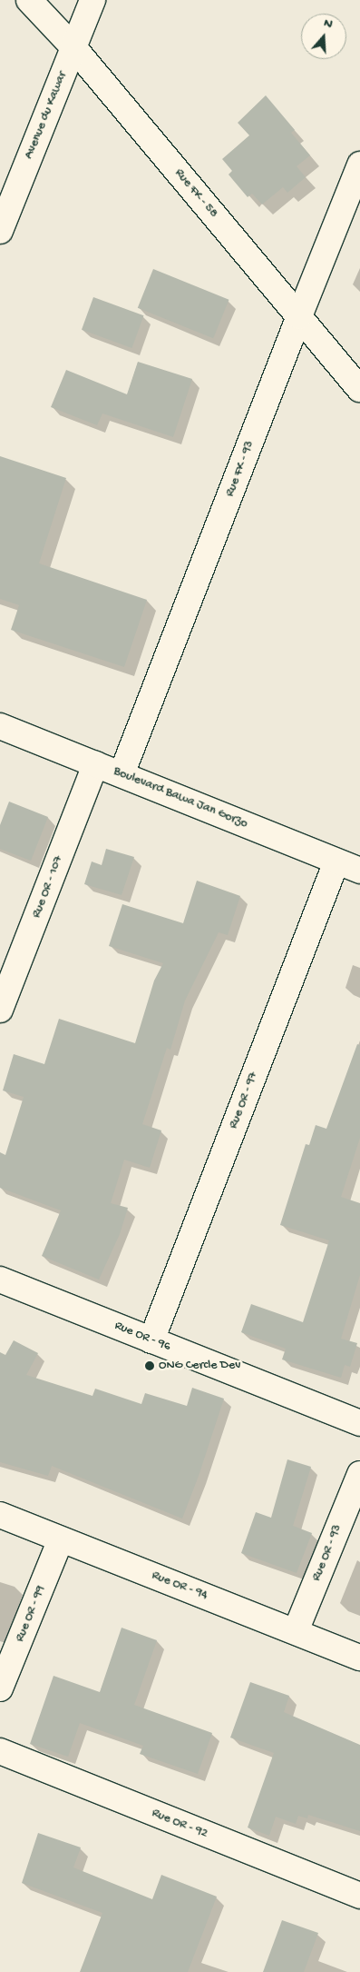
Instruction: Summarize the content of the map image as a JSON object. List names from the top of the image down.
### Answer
{
  "streets": {
    "street": [
      "Avenue du Kawar",
      "Rue FK - 58",
      "Rue FK - 93",
      "Boulevard Bawa Jan Gorzo",
      "Rue OR - 107",
      "Rue OR - 97",
      "Rue OR - 96",
      "Rue OR - 93",
      "Rue OR - 94",
      "Rue OR - 99",
      "Rue OR - 92"
    ]
  },
  "crossings": [
    ["Avenue du Kawar", "Rue FK - 58"],
    ["Rue FK - 58", "Rue FK - 93"],
    ["Rue FK - 93", "Boulevard Bawa Jan Gorzo"],
    ["Boulevard Bawa Jan Gorzo", "Rue OR - 107"],
    ["Boulevard Bawa Jan Gorzo", "Rue OR - 97"],
    ["Rue OR - 97", "Rue OR - 96"],
    ["Rue OR - 93", "Rue OR - 94"],
    ["Rue OR - 94", "Rue OR - 99"]
  ],
  "places": ["ONG Cercle Dev"],
  "north": "top"
}
